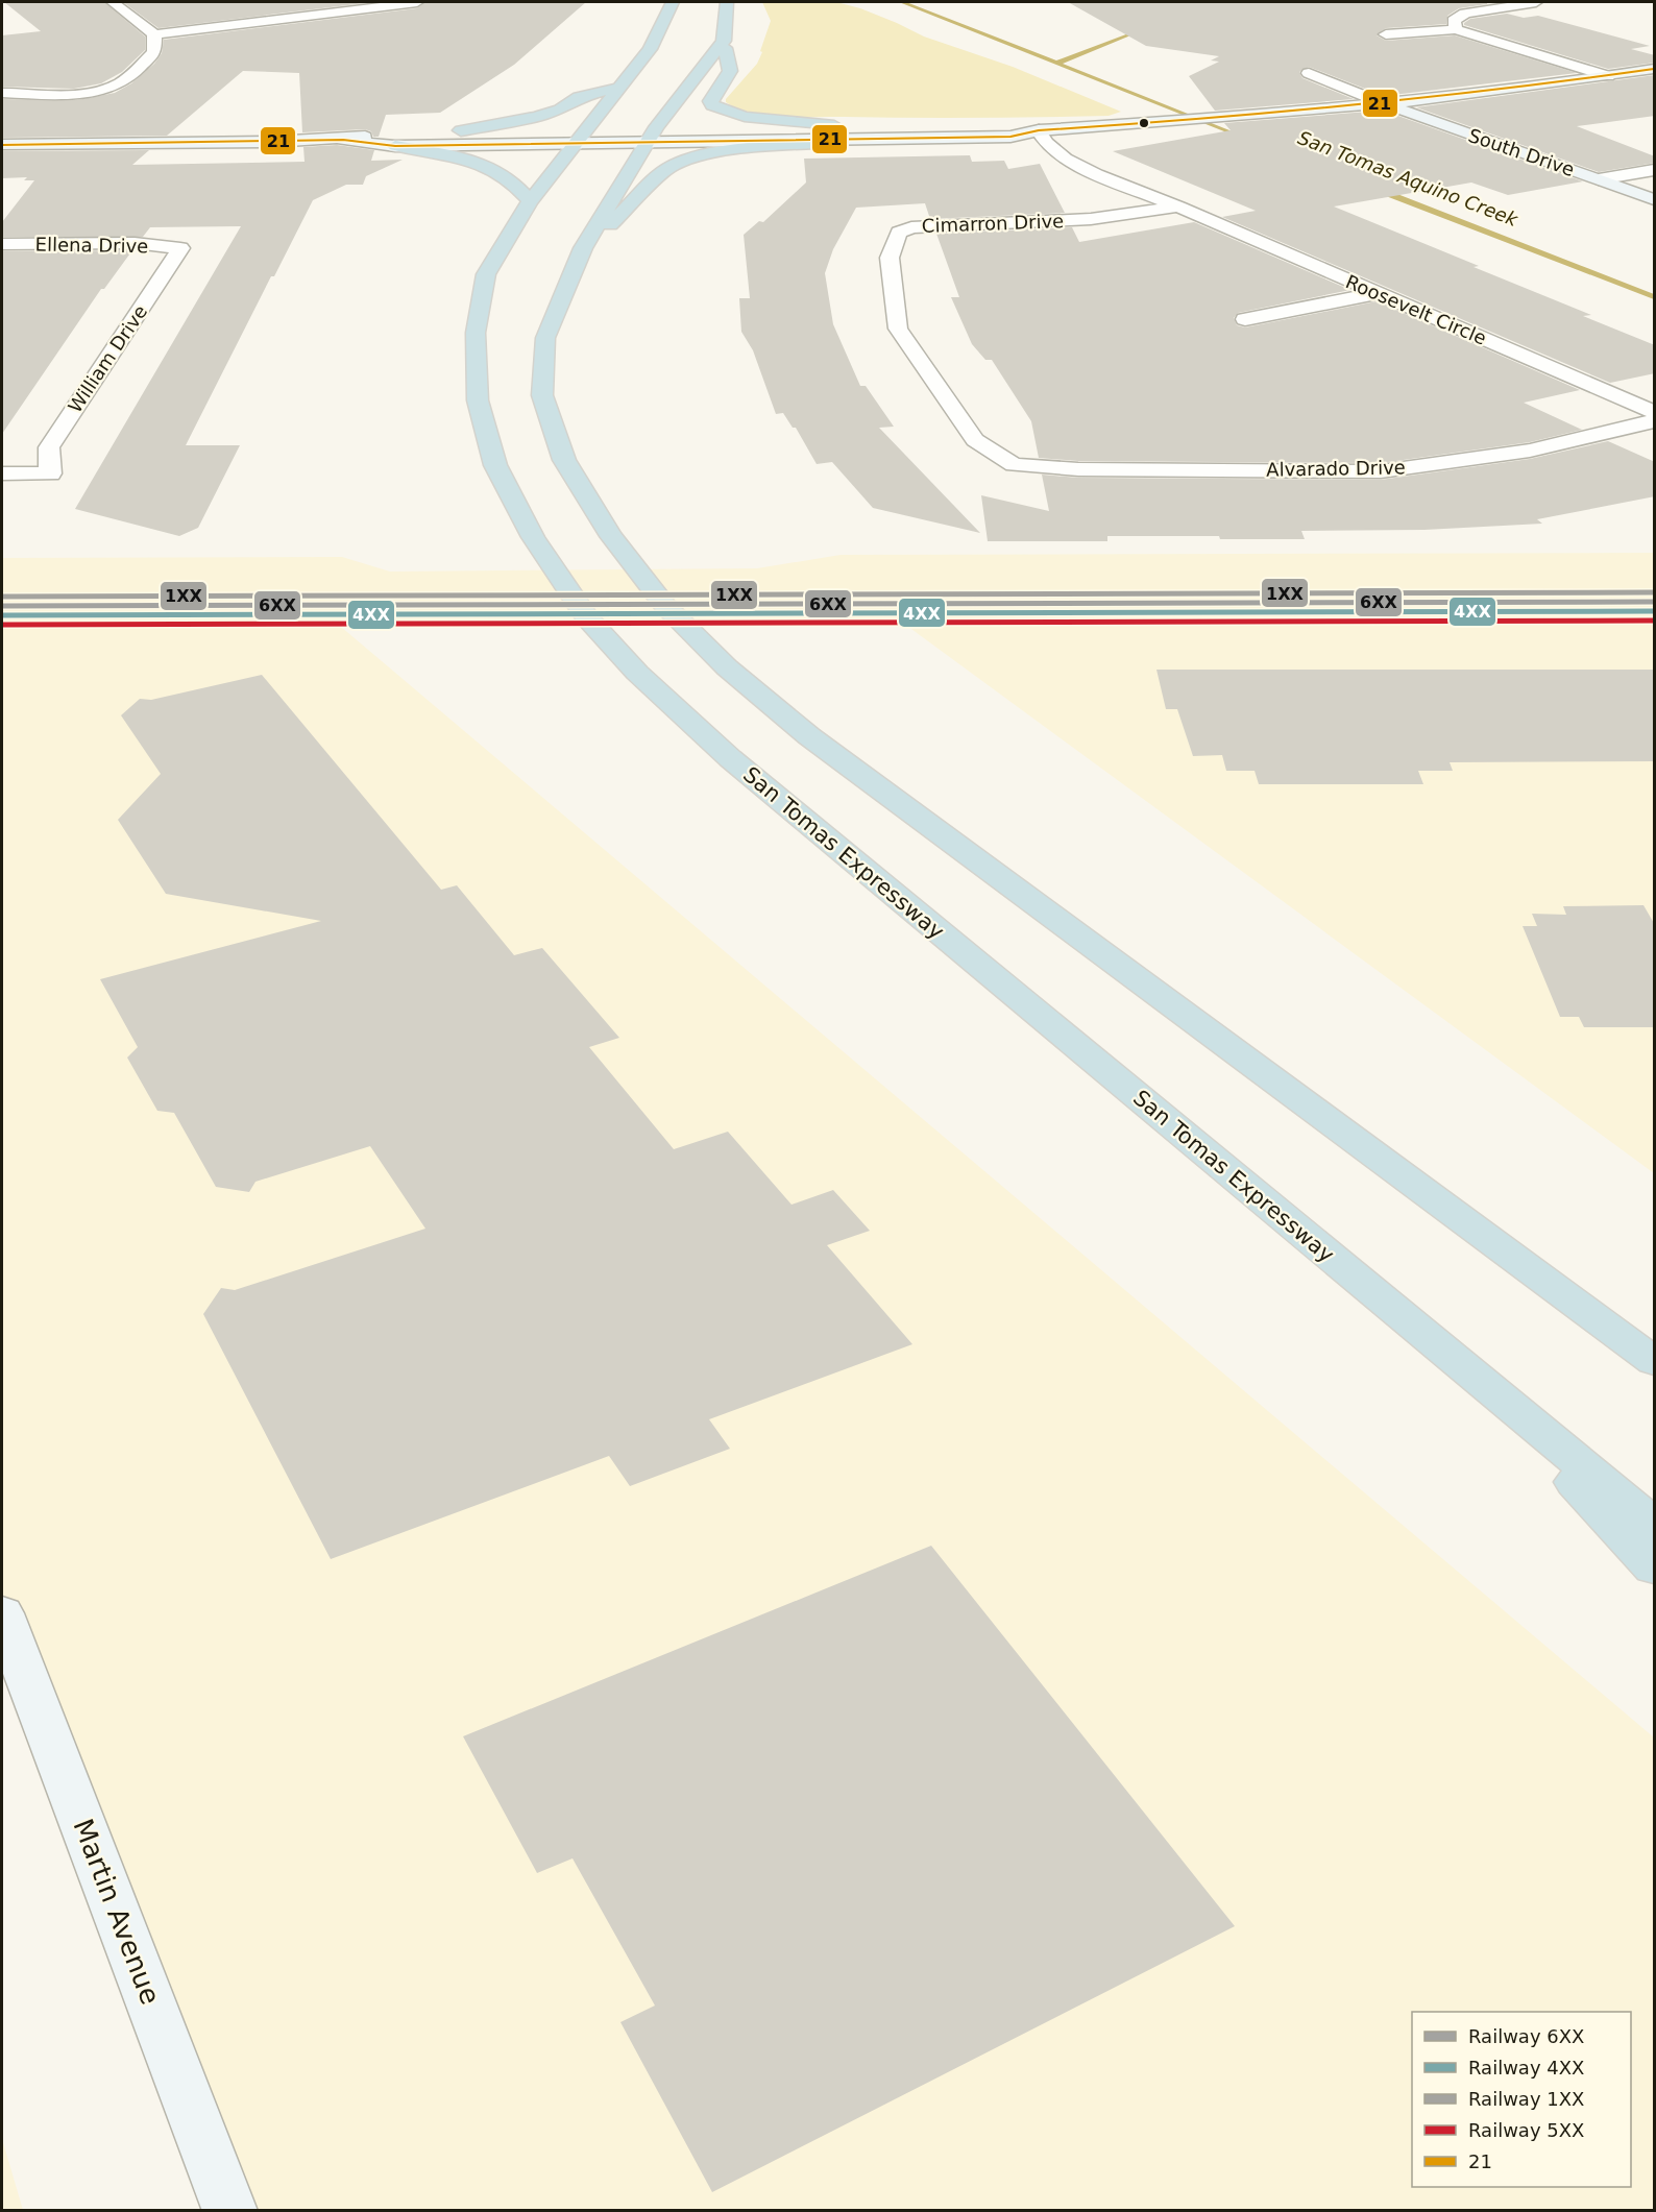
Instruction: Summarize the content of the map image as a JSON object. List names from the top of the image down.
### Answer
{
  "streets": {
    "highway": ["San Tomas Expressway"],
    "main road": ["South Drive", "Martin Avenue"],
    "street": [
      "Cimarron Drive",
      "Ellena Drive",
      "Roosevelt Circle",
      "William Drive",
      "Alvarado Drive"
    ]
  },
  "crossings": [
    ["Cimarron Drive", "Roosevelt Circle"],
    ["Cimarron Drive", "Alvarado Drive"],
    ["Ellena Drive", "William Drive"]
  ],
  "water": ["San Tomas Aquino Creek"],
  "lines": [
    "transit line 21",
    "rail line 1XX",
    "rail line 6XX",
    "rail line 4XX",
    "rail line 5XX"
  ],
  "legend": [
    "Railway 6XX",
    "Railway 4XX",
    "Railway 1XX",
    "Railway 5XX",
    "21"
  ]
}
